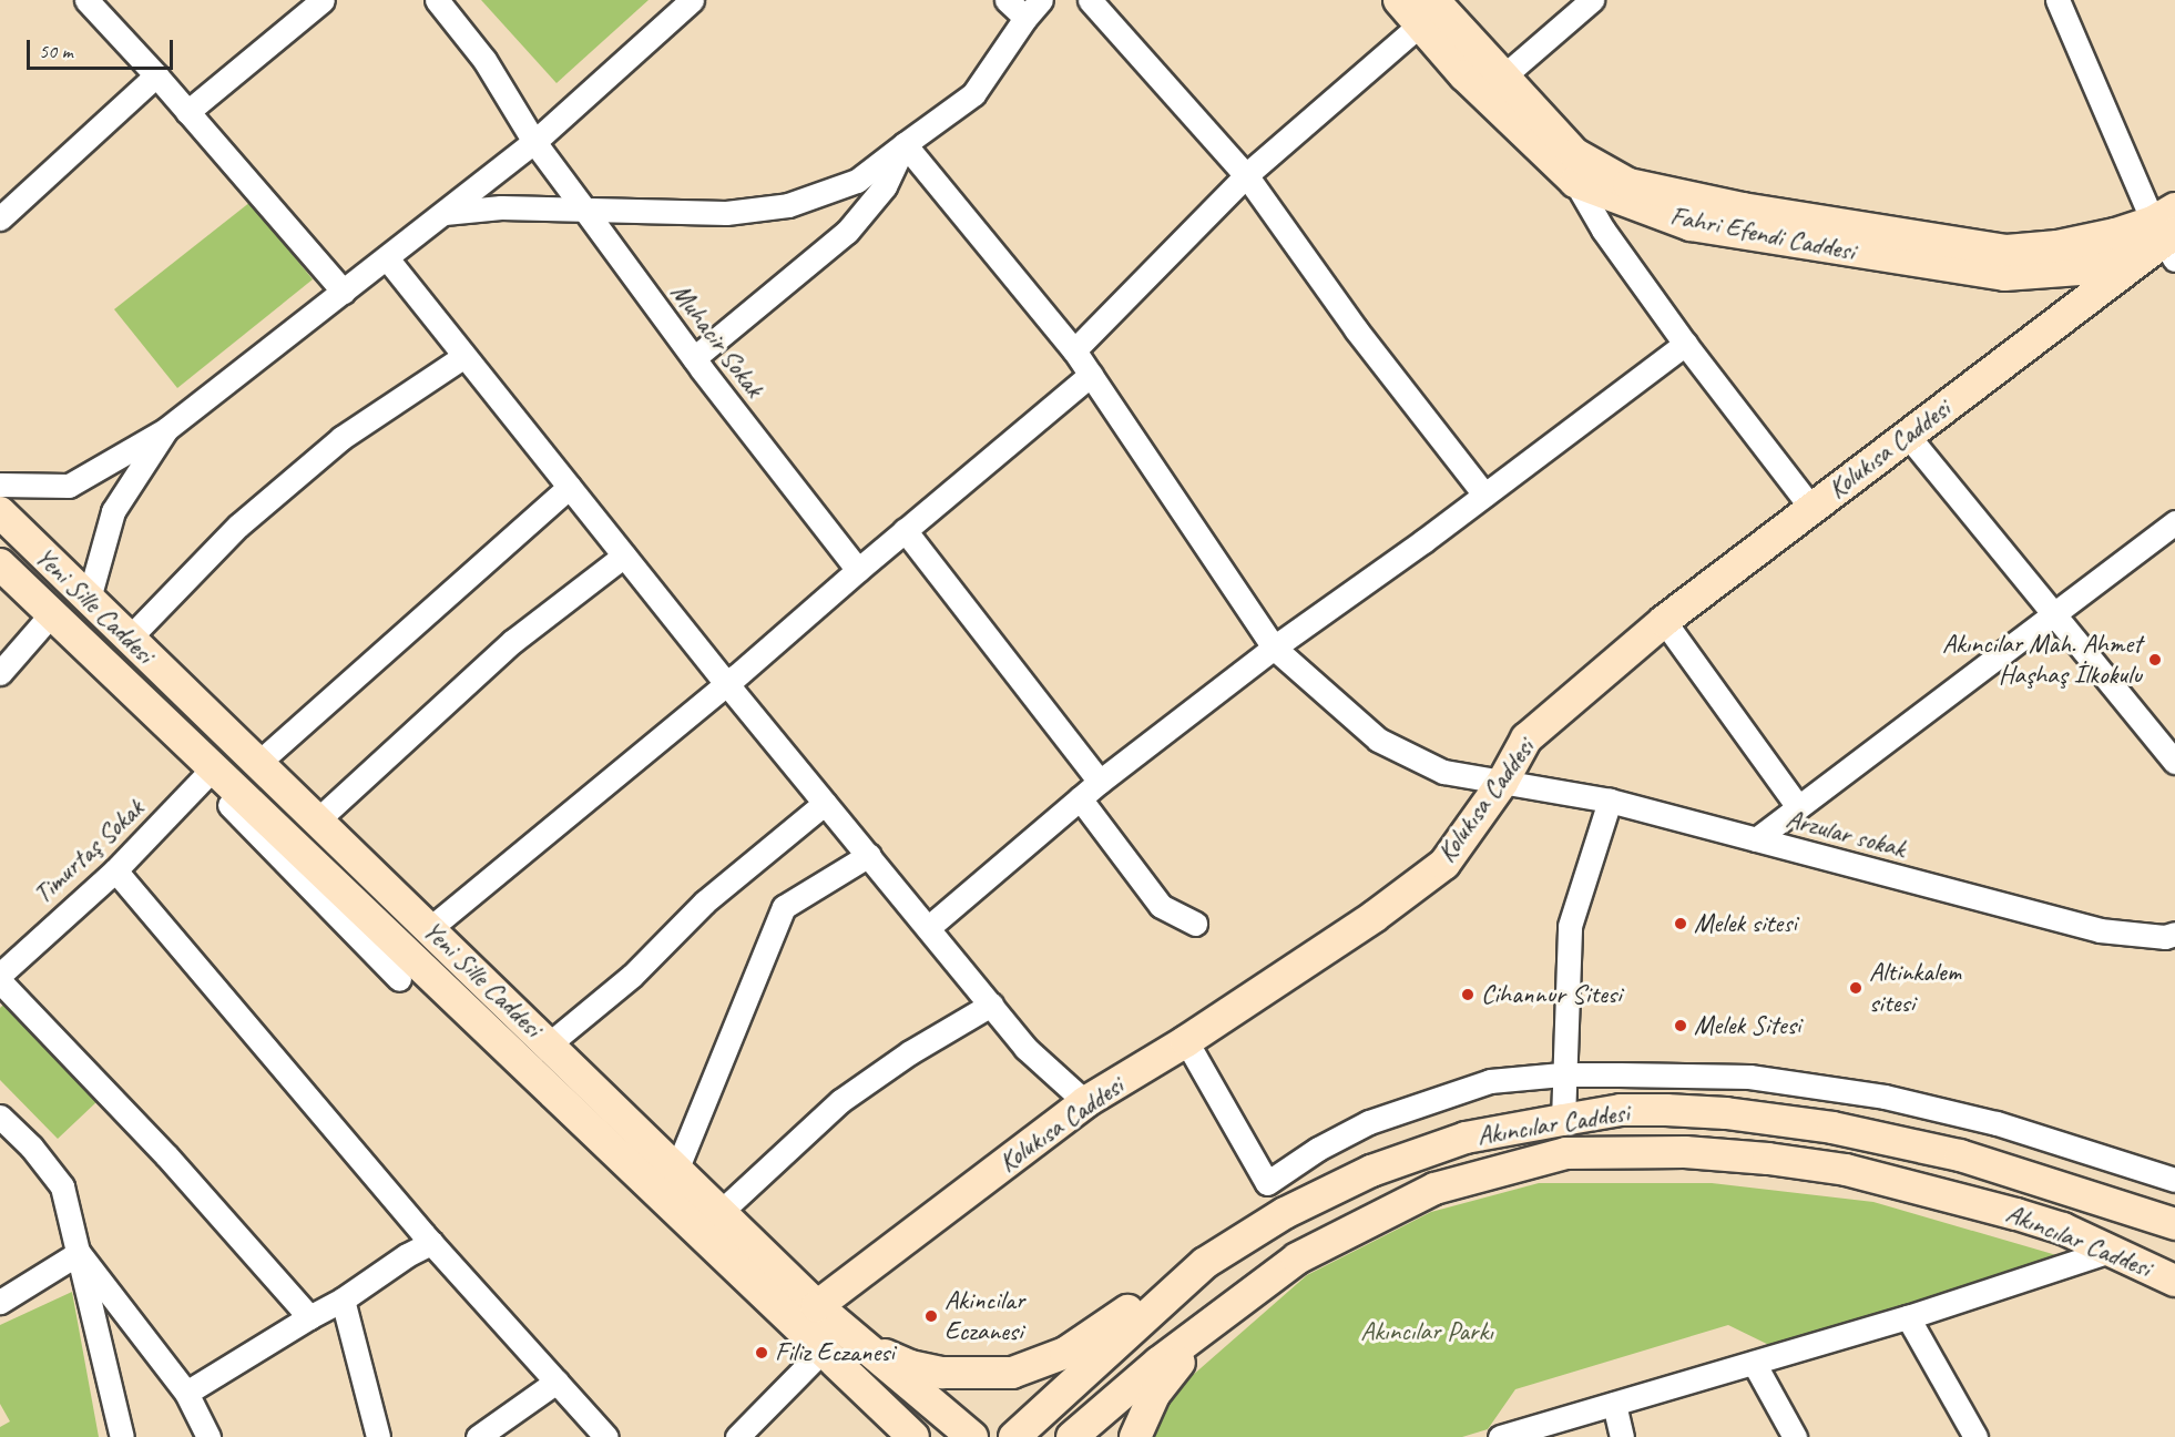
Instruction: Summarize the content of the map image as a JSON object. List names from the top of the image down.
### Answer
{
  "streets": {
    "main road": [
      "Fahri Efendi Caddesi",
      "Kolukısa Caddesi",
      "Yeni Sille Caddesi",
      "Akıncılar Caddesi"
    ],
    "street": ["Muhacir Sokak", "Arzular sokak", "Timurtaş Sokak"]
  },
  "crossings": [
    ["Fahri Efendi Caddesi", "Kolukısa Caddesi"],
    ["Kolukısa Caddesi", "Yeni Sille Caddesi"],
    ["Kolukısa Caddesi", "Arzular sokak"],
    ["Yeni Sille Caddesi", "Timurtaş Sokak"]
  ],
  "parks": ["Akıncılar Parkı"],
  "places": [
    "Akıncılar Mah. Ahmet Haşhaş İlkokulu",
    "Melek sitesi",
    "Altinkalem sitesi",
    "Cihannur Sitesi",
    "Melek Sitesi",
    "Akincilar Eczanesi",
    "Filiz Eczanesi"
  ],
  "scale_bar": "50 m"
}
